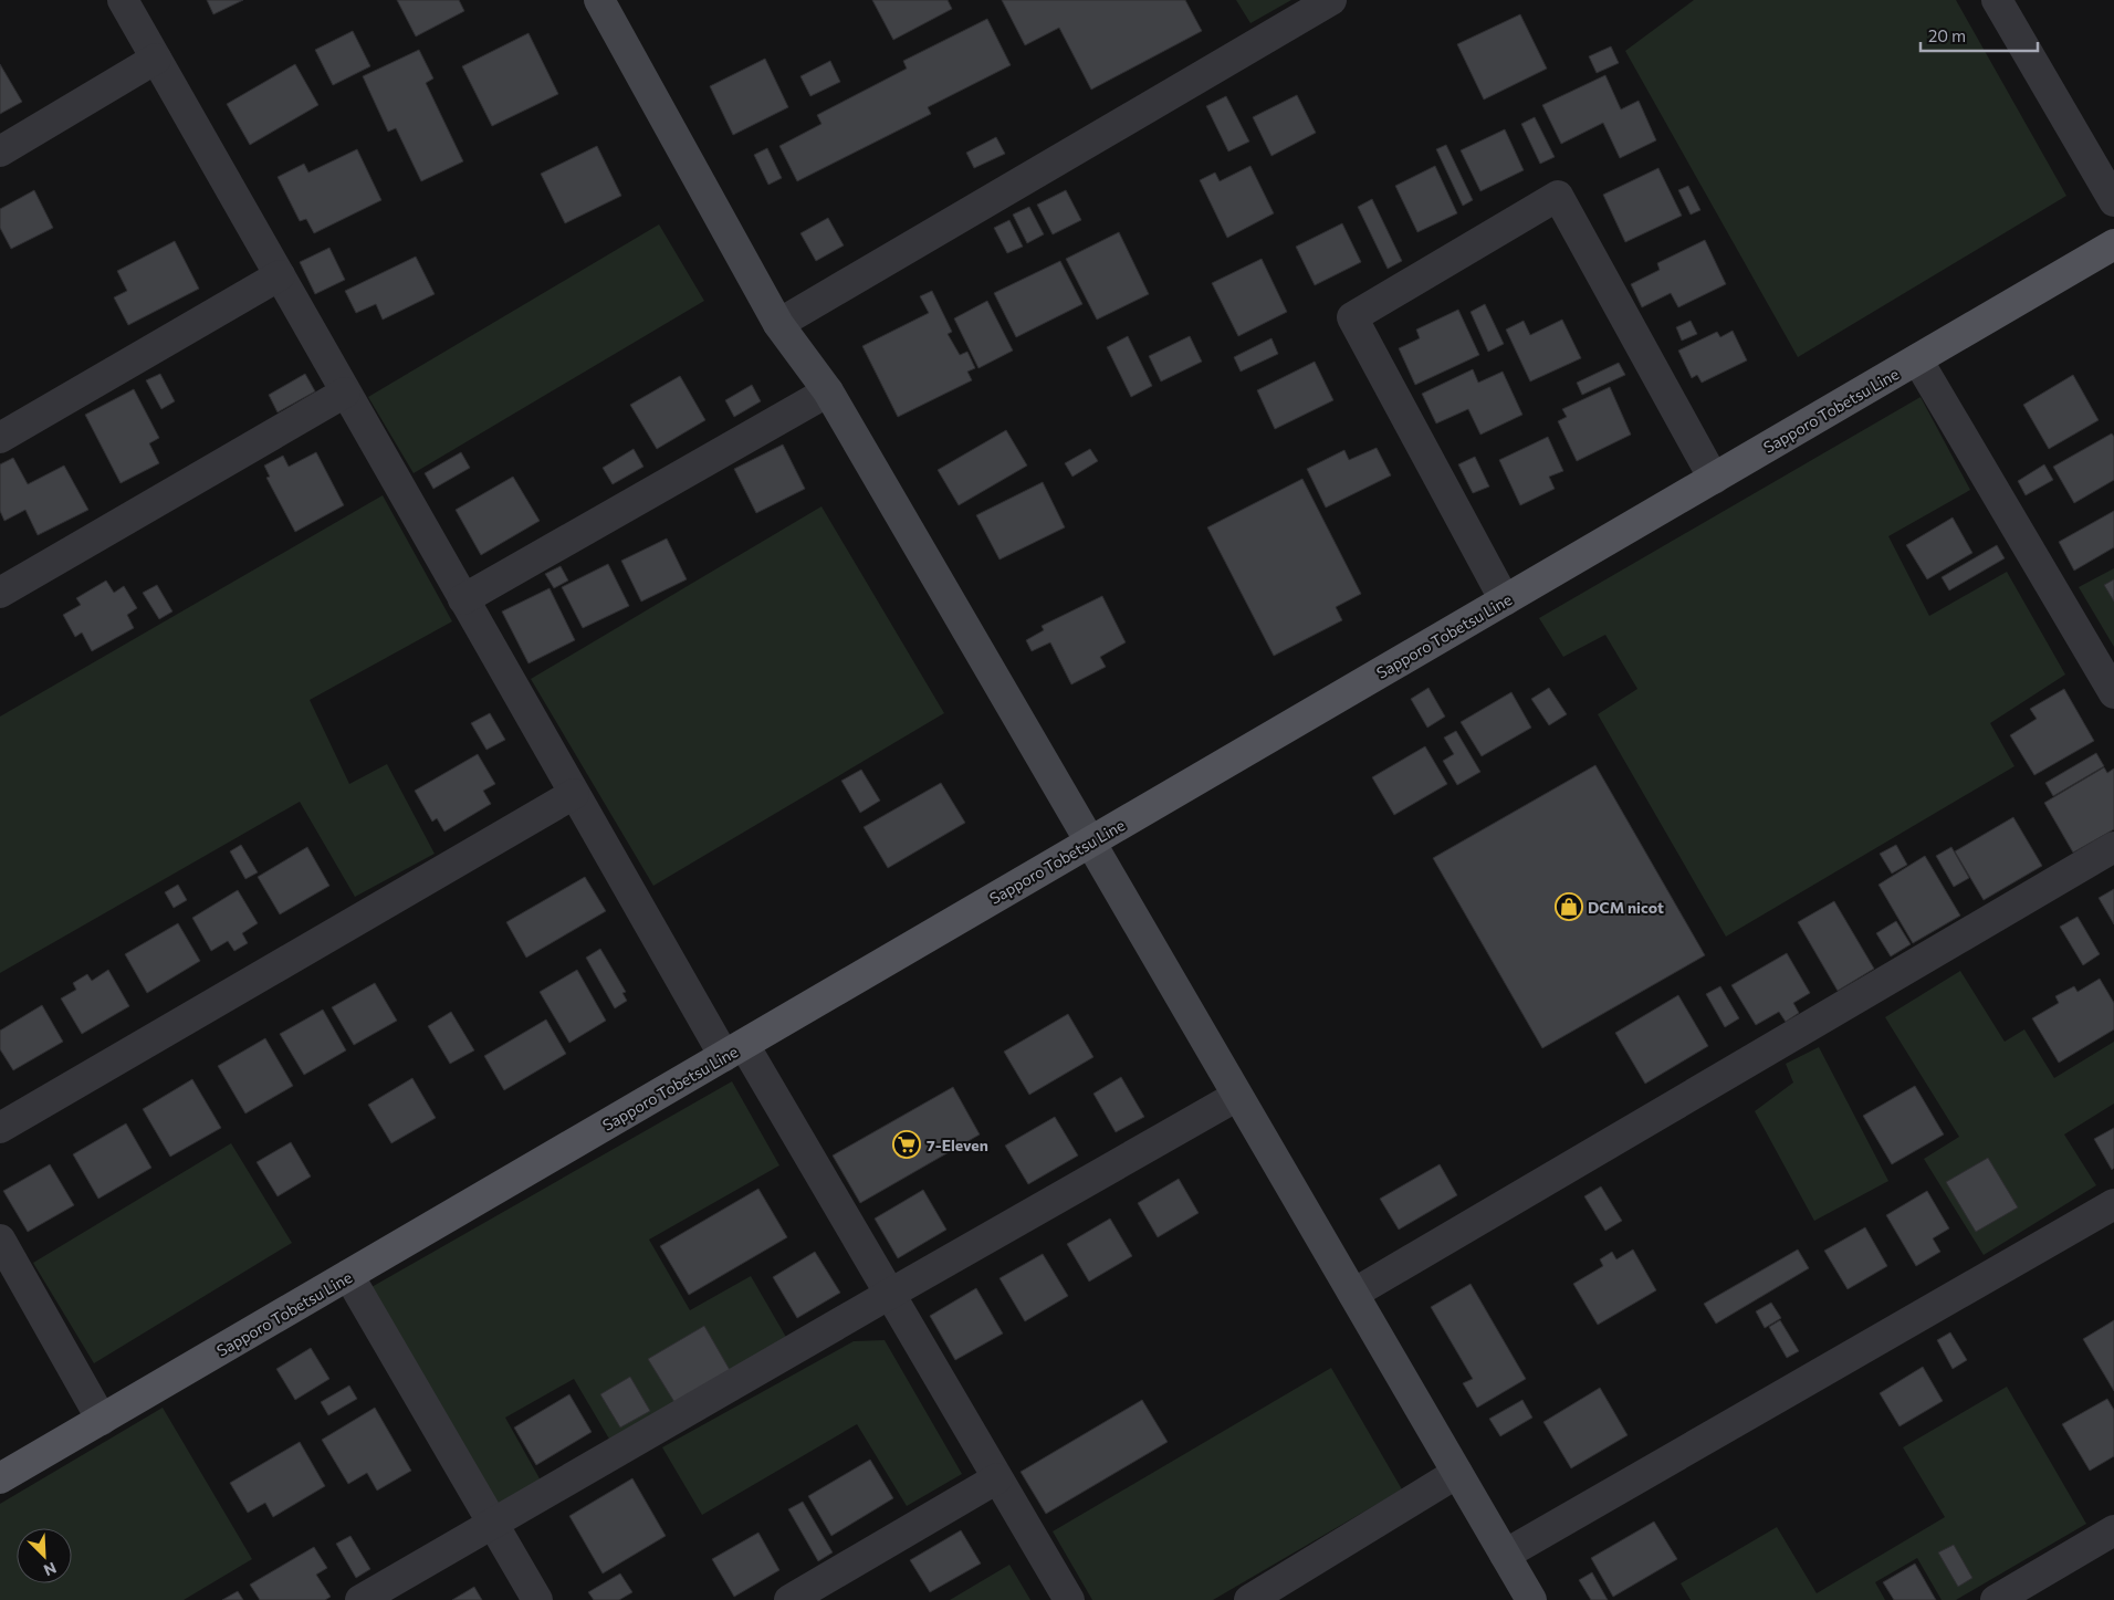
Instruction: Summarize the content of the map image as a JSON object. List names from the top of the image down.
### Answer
{
  "streets": {
    "main road": ["Sapporo Tobetsu Line"]
  },
  "places": {
    "shop": ["DCM nicot"],
    "supermarket": ["7-Eleven"]
  },
  "scale_bar": "20 m",
  "north": "bottom right"
}
